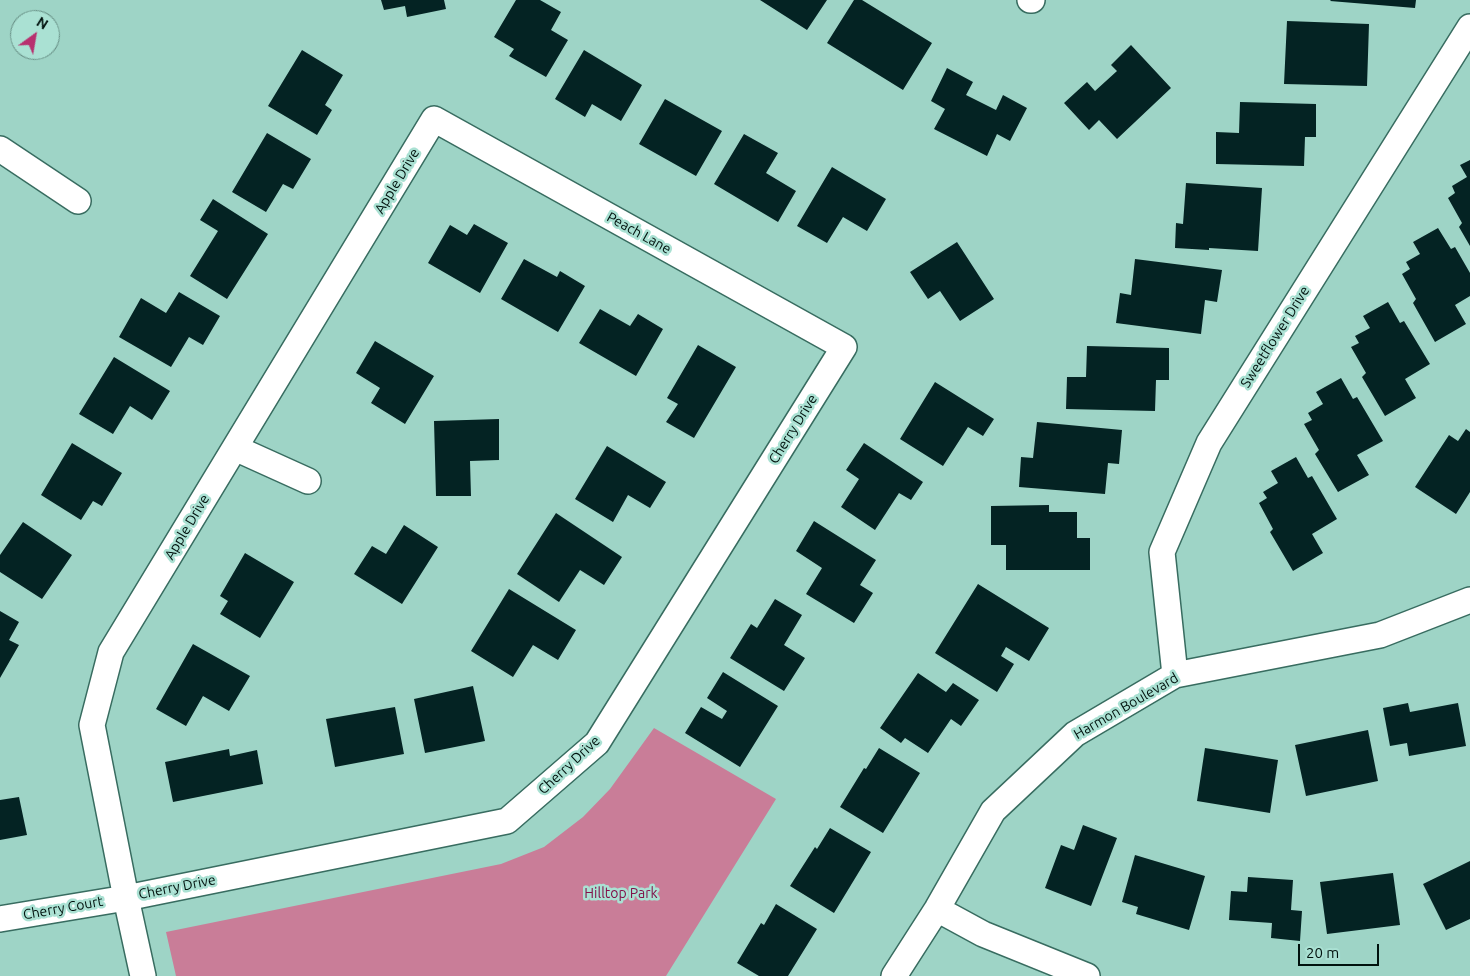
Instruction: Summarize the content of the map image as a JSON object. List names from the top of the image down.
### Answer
{
  "streets": {
    "street": [
      "Apple Drive",
      "Peach Lane",
      "Sweetflower Drive",
      "Cherry Drive",
      "Harmon Boulevard",
      "Cherry Court"
    ]
  },
  "crossings": [
    ["Apple Drive", "Peach Lane"],
    ["Apple Drive", "Cherry Drive"],
    ["Apple Drive", "Cherry Court"],
    ["Peach Lane", "Cherry Drive"],
    ["Sweetflower Drive", "Harmon Boulevard"],
    ["Cherry Drive", "Cherry Court"]
  ],
  "parks": ["Hilltop Park"],
  "scale_bar": "20 m",
  "north": "top right"
}
